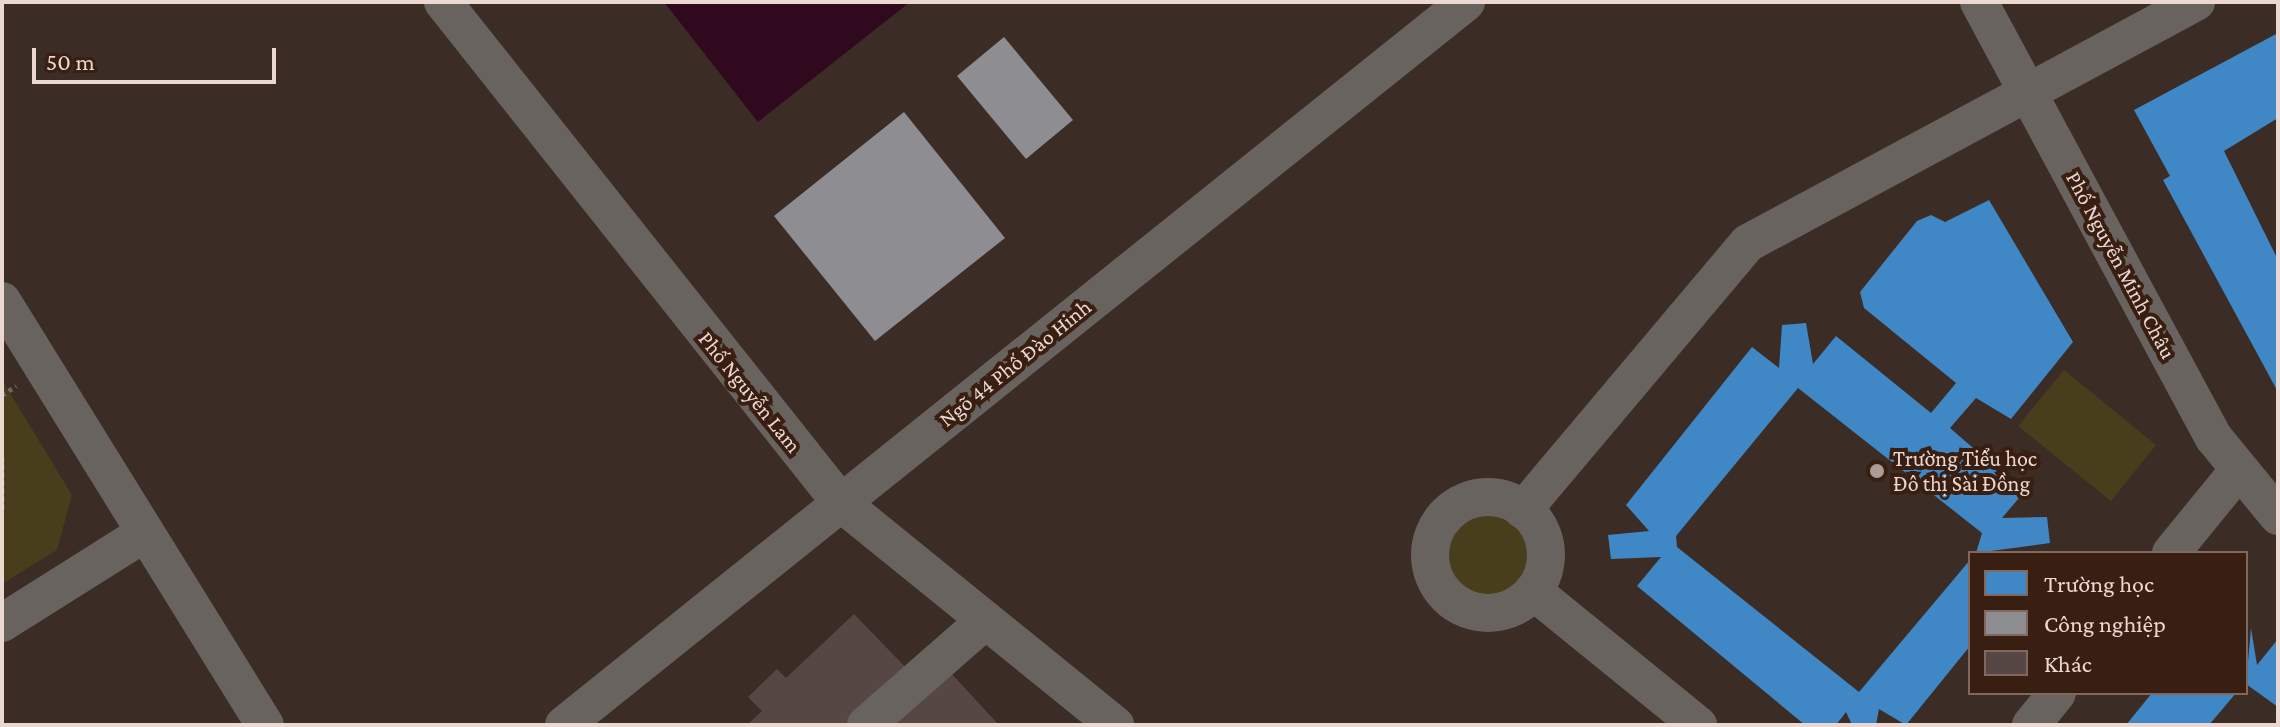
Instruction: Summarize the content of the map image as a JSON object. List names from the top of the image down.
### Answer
{
  "streets": {
    "street": ["Phố Nguyễn Minh Châu", "Ngõ 44 Phố Đào Hinh", "Phố Nguyễn Lam"]
  },
  "crossings": [
    ["Ngõ 44 Phố Đào Hinh", "Phố Nguyễn Lam"]
  ],
  "places": ["Trường Tiểu học Đô thị Sài Đồng"],
  "legend": ["Trường học", "Công nghiệp", "Khác"],
  "scale_bar": "50 m"
}
